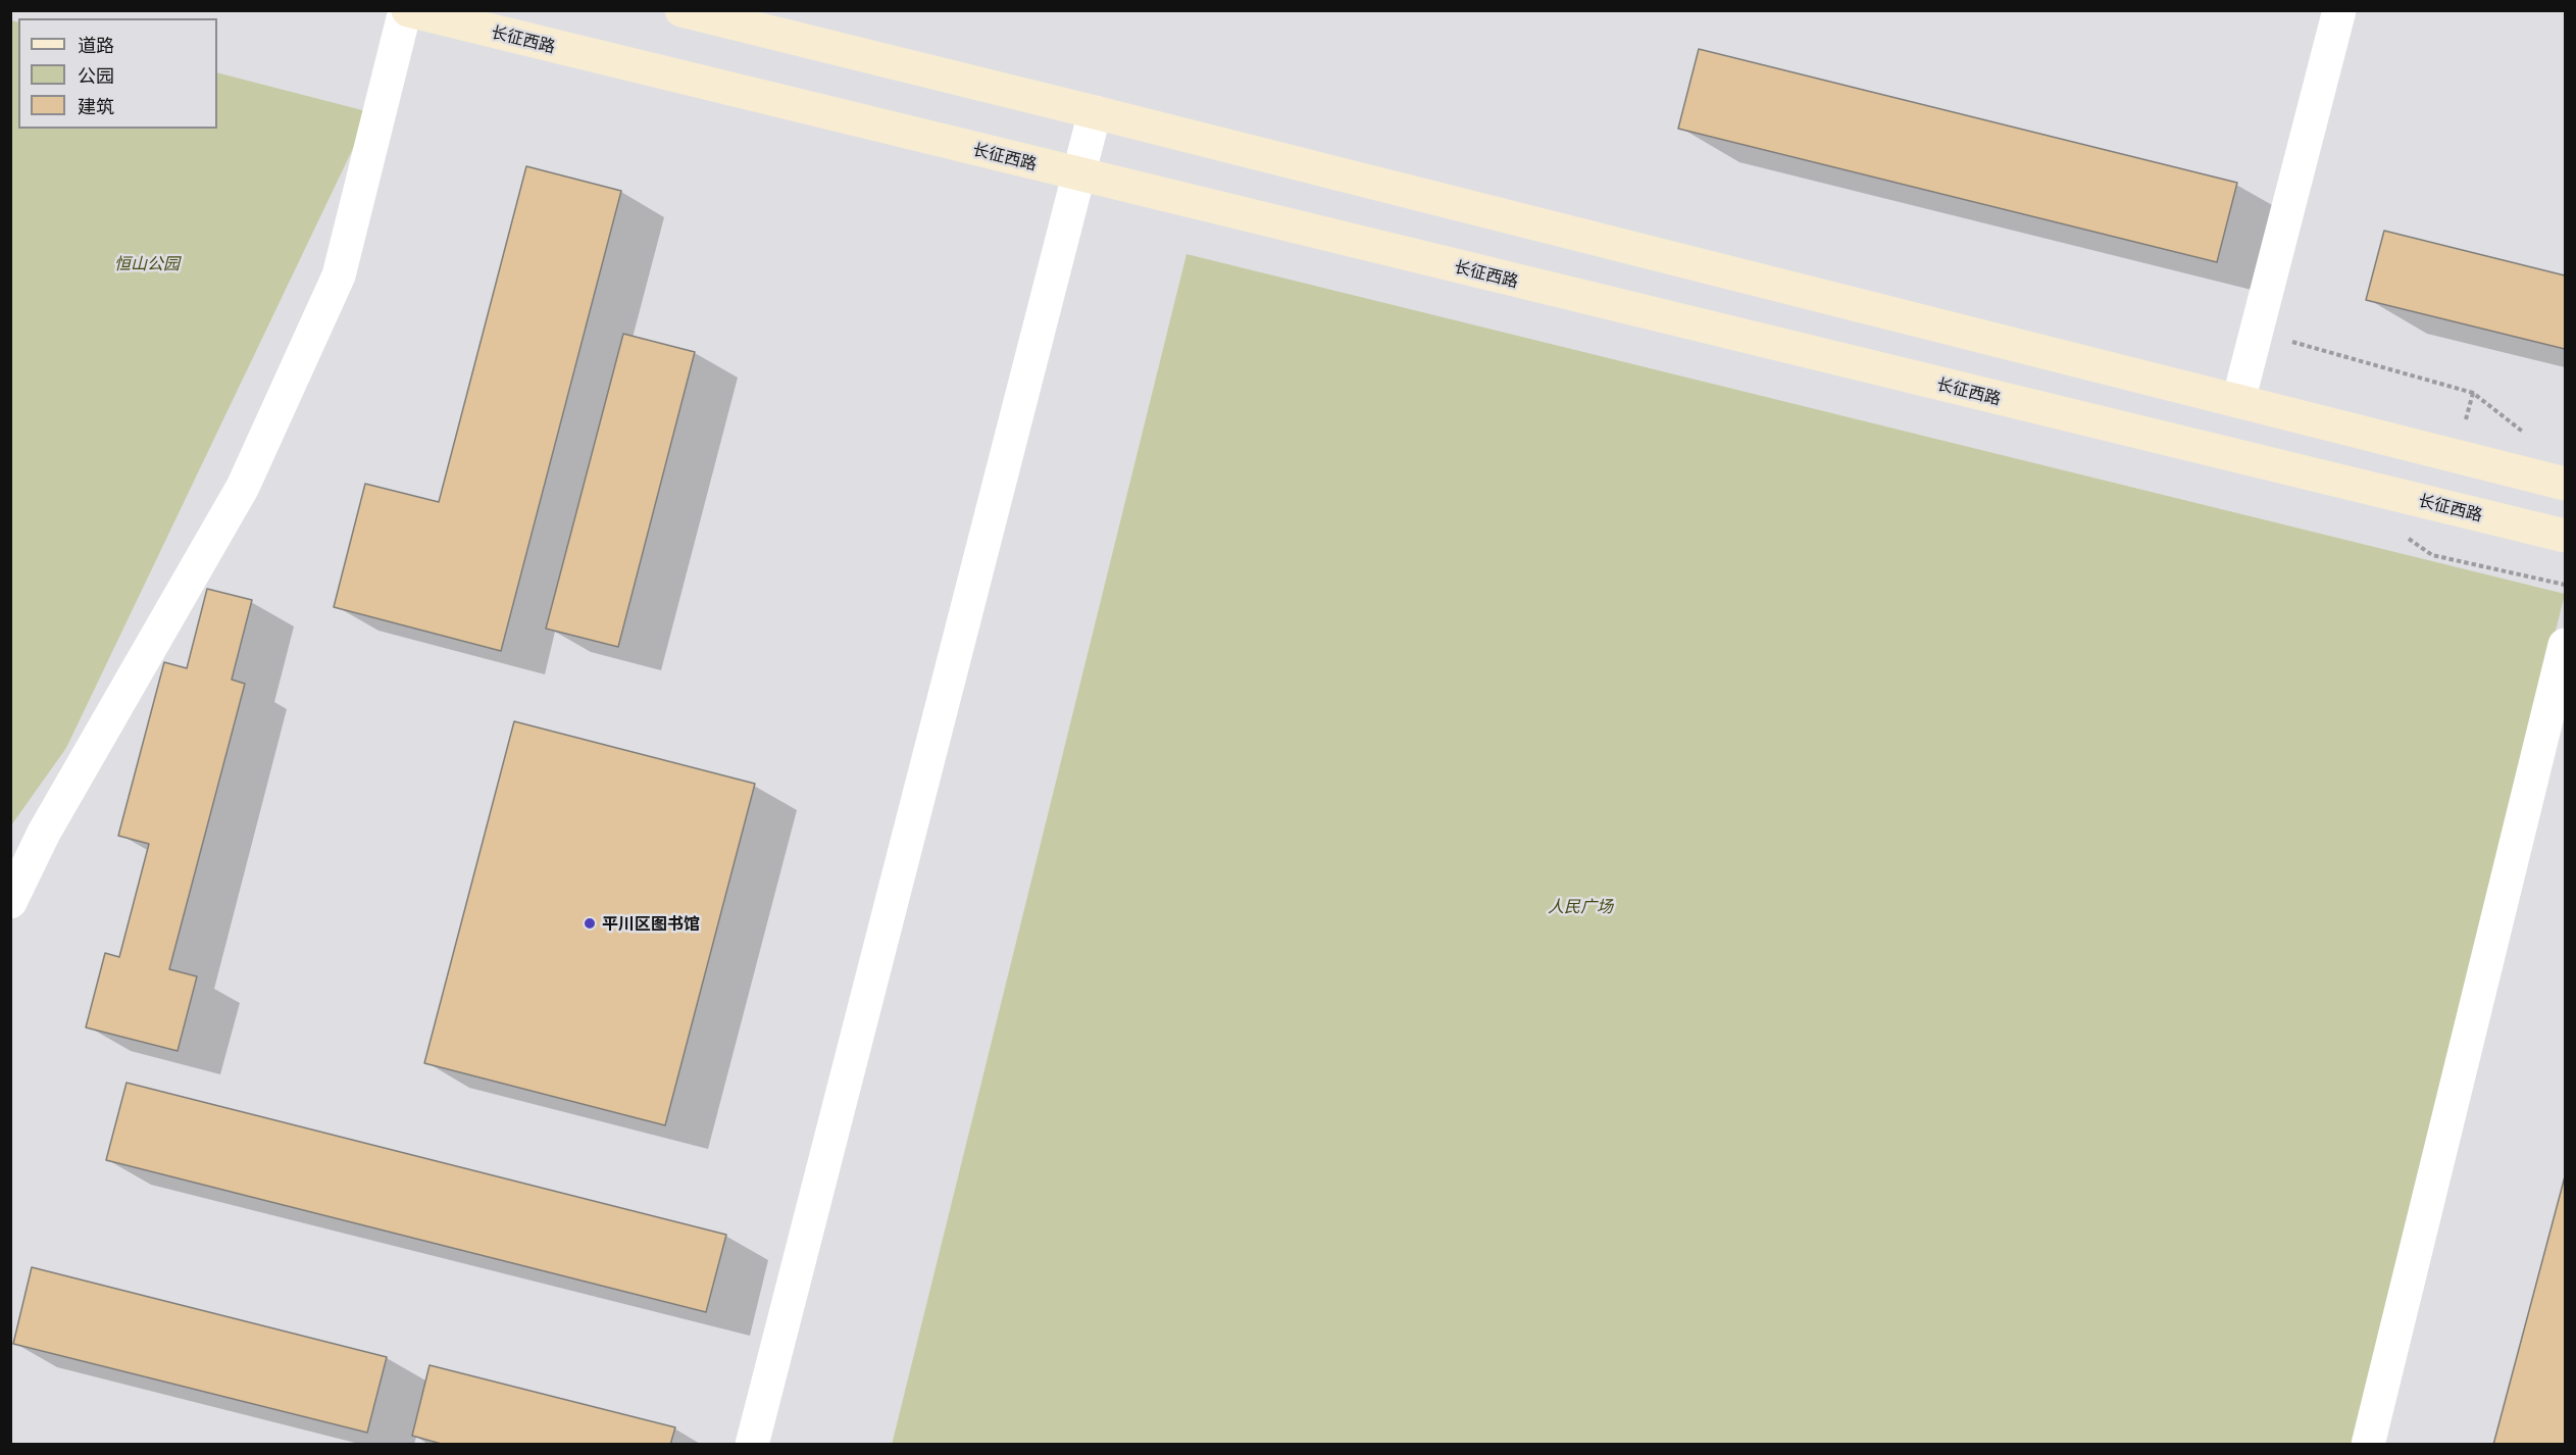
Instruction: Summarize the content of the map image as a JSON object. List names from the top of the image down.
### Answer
{
  "streets": {
    "main road": ["长征西路"]
  },
  "parks": ["恒山公园", "人民广场"],
  "places": ["平川区图书馆"],
  "legend": ["道路", "公园", "建筑"]
}
